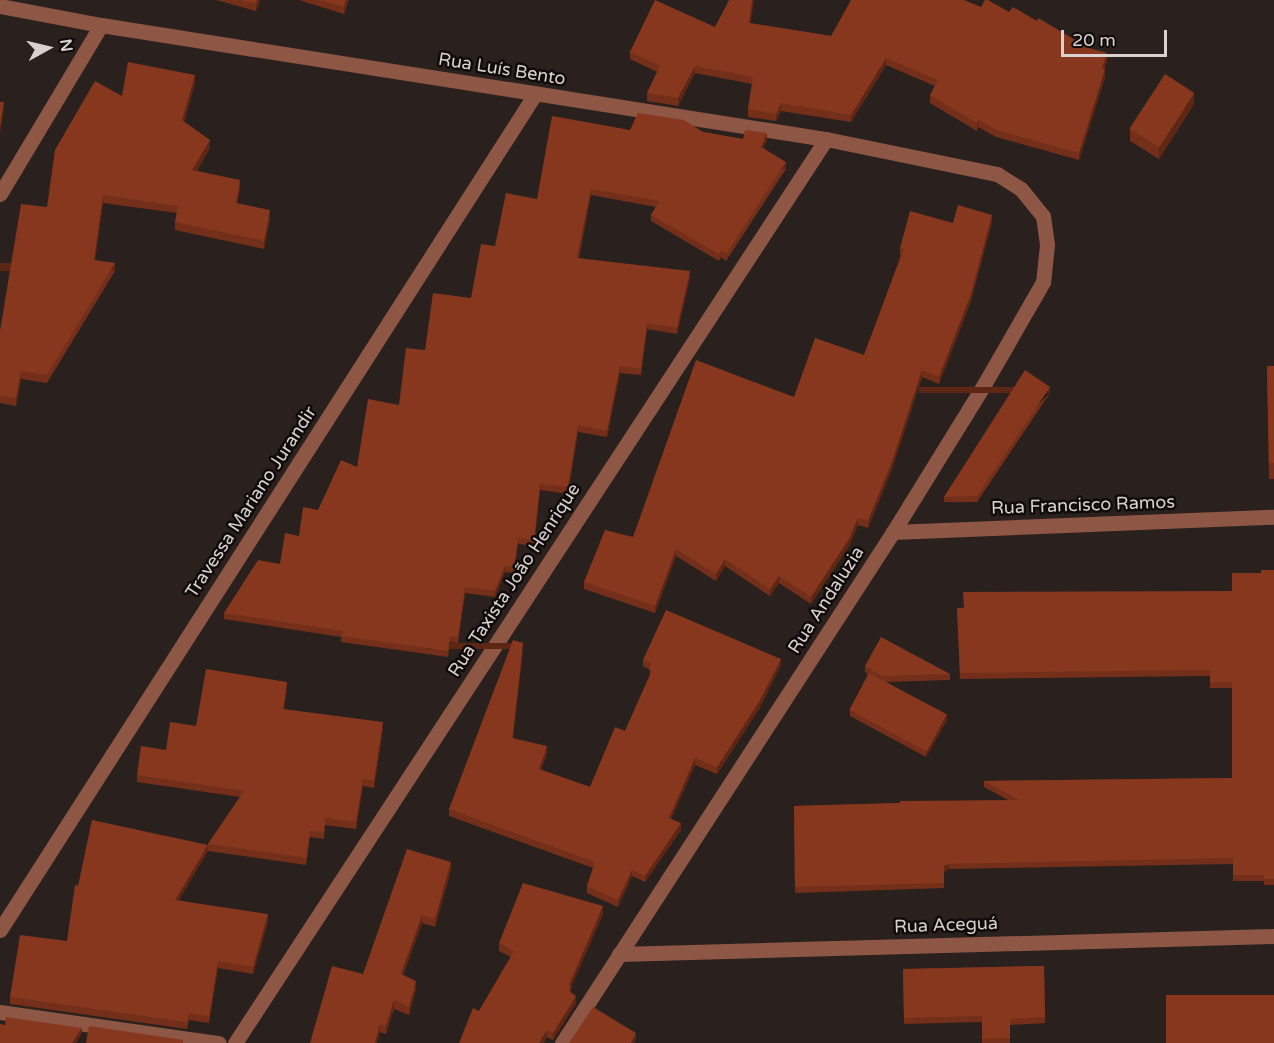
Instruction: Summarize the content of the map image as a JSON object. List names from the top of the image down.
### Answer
{
  "streets": {
    "street": [
      "Rua Luís Bento",
      "Travessa Mariano Jurandir",
      "Rua Francisco Ramos",
      "Rua Taxista João Henrique",
      "Rua Andaluzia",
      "Rua Aceguá"
    ]
  },
  "crossings": [
    ["Rua Luís Bento", "Travessa Mariano Jurandir"],
    ["Rua Luís Bento", "Rua Taxista João Henrique"],
    ["Rua Luís Bento", "Rua Andaluzia"],
    ["Rua Francisco Ramos", "Rua Andaluzia"],
    ["Rua Andaluzia", "Rua Aceguá"]
  ],
  "scale_bar": "20 m",
  "north": "right"
}
